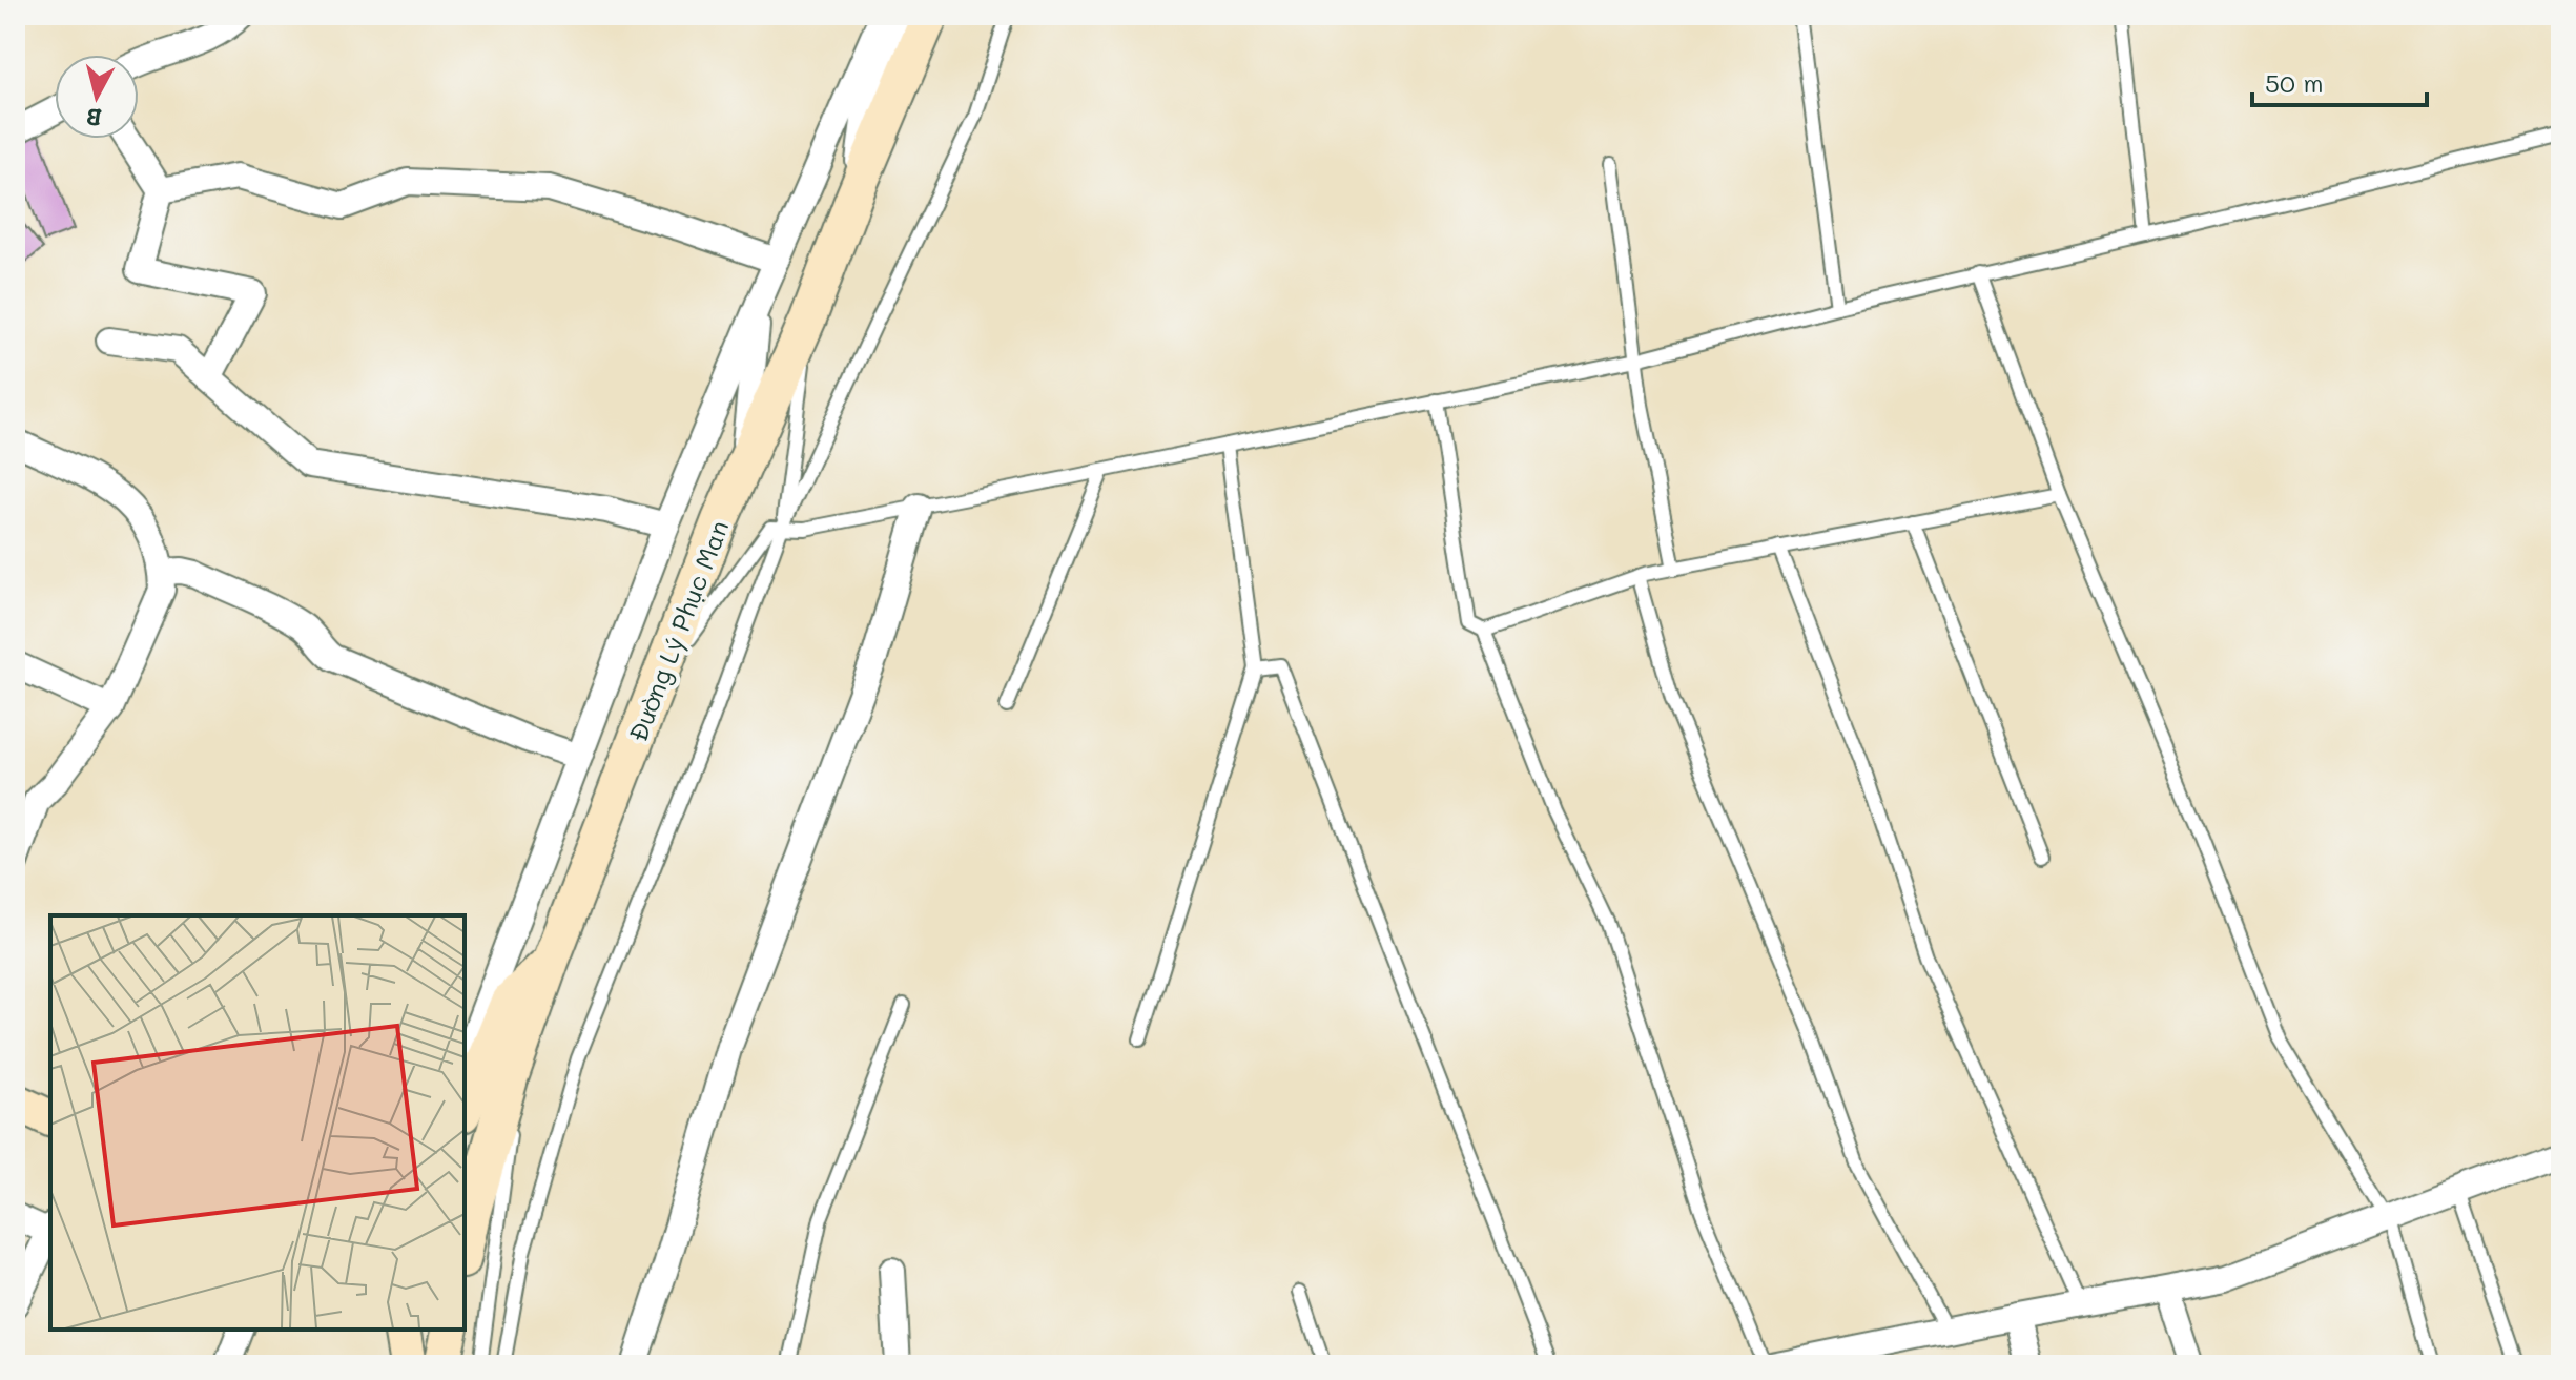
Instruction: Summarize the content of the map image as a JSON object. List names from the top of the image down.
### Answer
{
  "streets": {
    "main road": ["Đường Lý Phục Man"]
  },
  "scale_bar": "50 m",
  "north": "bottom"
}
